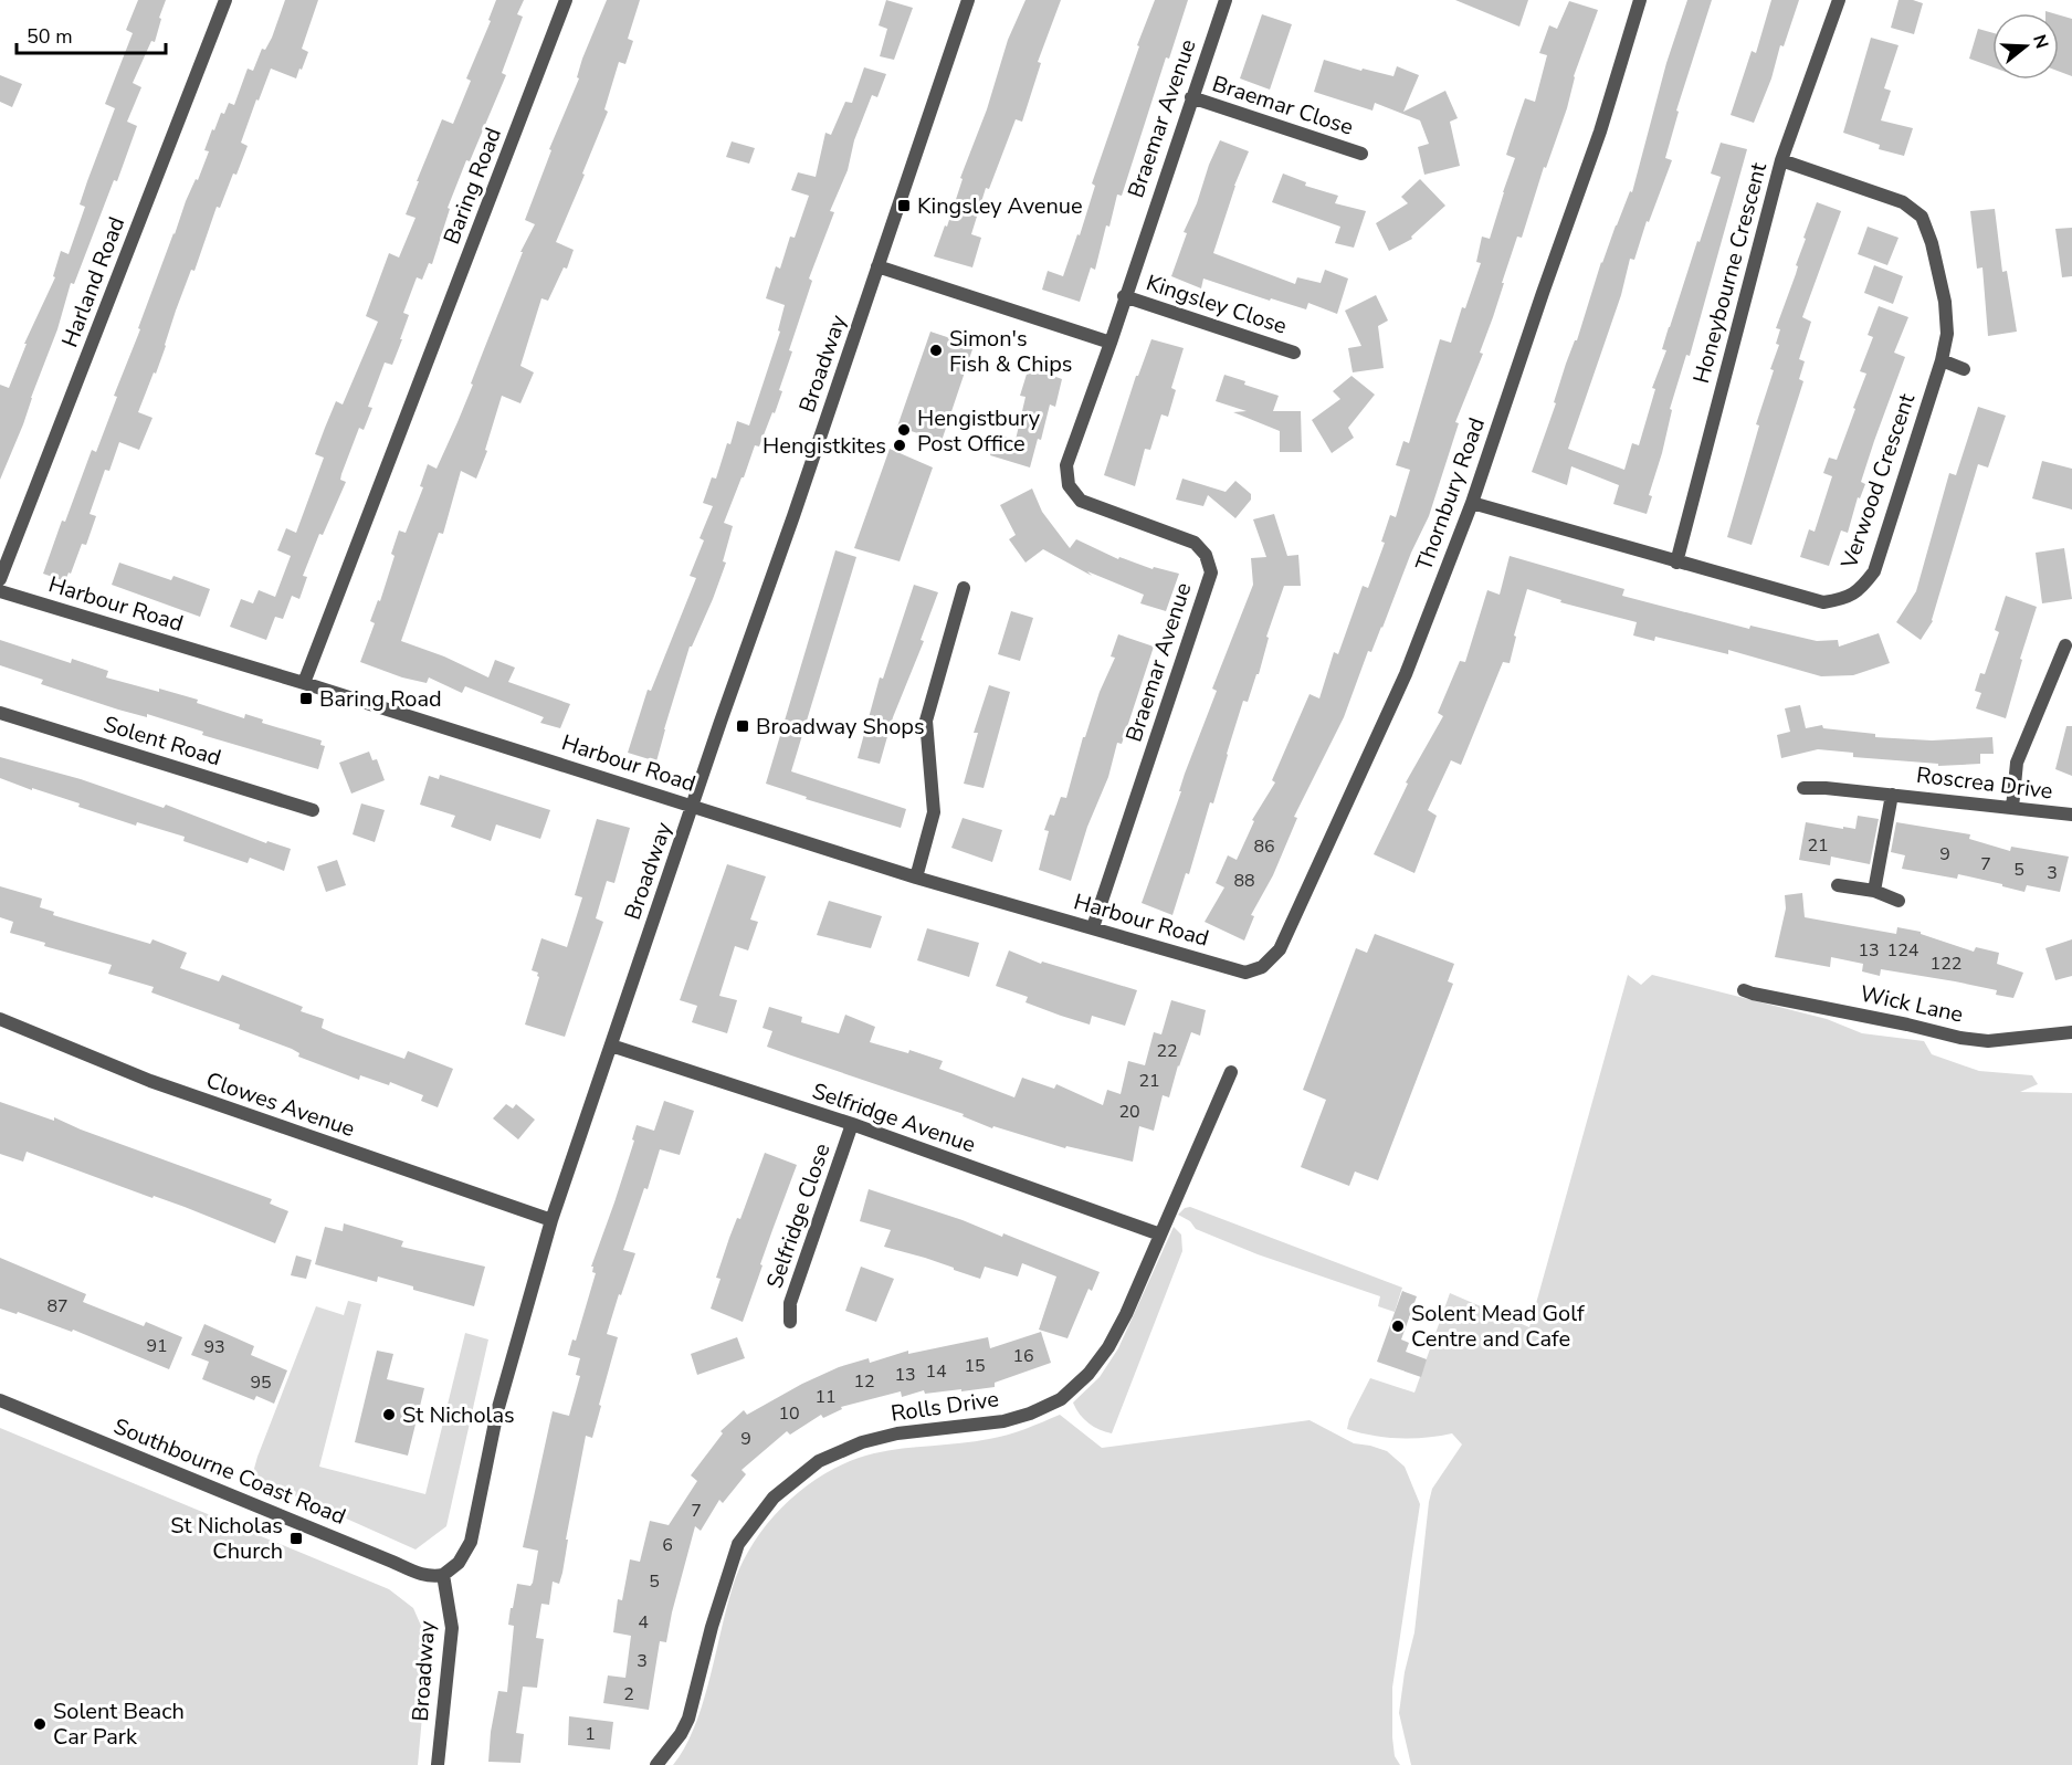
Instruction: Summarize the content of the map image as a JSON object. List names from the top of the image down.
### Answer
{
  "streets": {
    "street": [
      "Braemar Close",
      "Braemar Avenue",
      "Baring Road",
      "Honeybourne Crescent",
      "Harland Road",
      "Kingsley Close",
      "Broadway",
      "Verwood Crescent",
      "Thornbury Road",
      "Harbour Road",
      "Solent Road",
      "Roscrea Drive",
      "Wick Lane",
      "Clowes Avenue",
      "Selfridge Avenue",
      "Selfridge Close",
      "Rolls Drive",
      "Southbourne Coast Road"
    ]
  },
  "crossings": [
    ["Braemar Close", "Braemar Avenue"],
    ["Braemar Avenue", "Kingsley Close"],
    ["Braemar Avenue", "Harbour Road"],
    ["Baring Road", "Harbour Road"],
    ["Honeybourne Crescent", "Verwood Crescent"],
    ["Broadway", "Harbour Road"],
    ["Broadway", "Clowes Avenue"],
    ["Broadway", "Selfridge Avenue"],
    ["Broadway", "Southbourne Coast Road"],
    ["Verwood Crescent", "Thornbury Road"],
    ["Thornbury Road", "Harbour Road"],
    ["Selfridge Avenue", "Selfridge Close"],
    ["Selfridge Avenue", "Rolls Drive"]
  ],
  "places": {
    "transit": [
      "Kingsley Avenue",
      "Baring Road",
      "Broadway Shops",
      "St Nicholas Church"
    ],
    "other": [
      "Simon's Fish & Chips",
      "Hengistbury Post Office",
      "Hengistkites",
      "Solent Mead Golf Centre and Cafe",
      "St Nicholas",
      "Solent Beach Car Park"
    ]
  },
  "house_numbers": [
    "21",
    "86",
    "9",
    "7",
    "5",
    "3",
    "88",
    "13",
    "124",
    "122",
    "22",
    "21",
    "20",
    "87",
    "91",
    "93",
    "16",
    "15",
    "14",
    "13",
    "12",
    "95",
    "11",
    "10",
    "9",
    "7",
    "6",
    "5",
    "4",
    "3",
    "2",
    "1"
  ],
  "scale_bar": "50 m",
  "north": "right"
}
